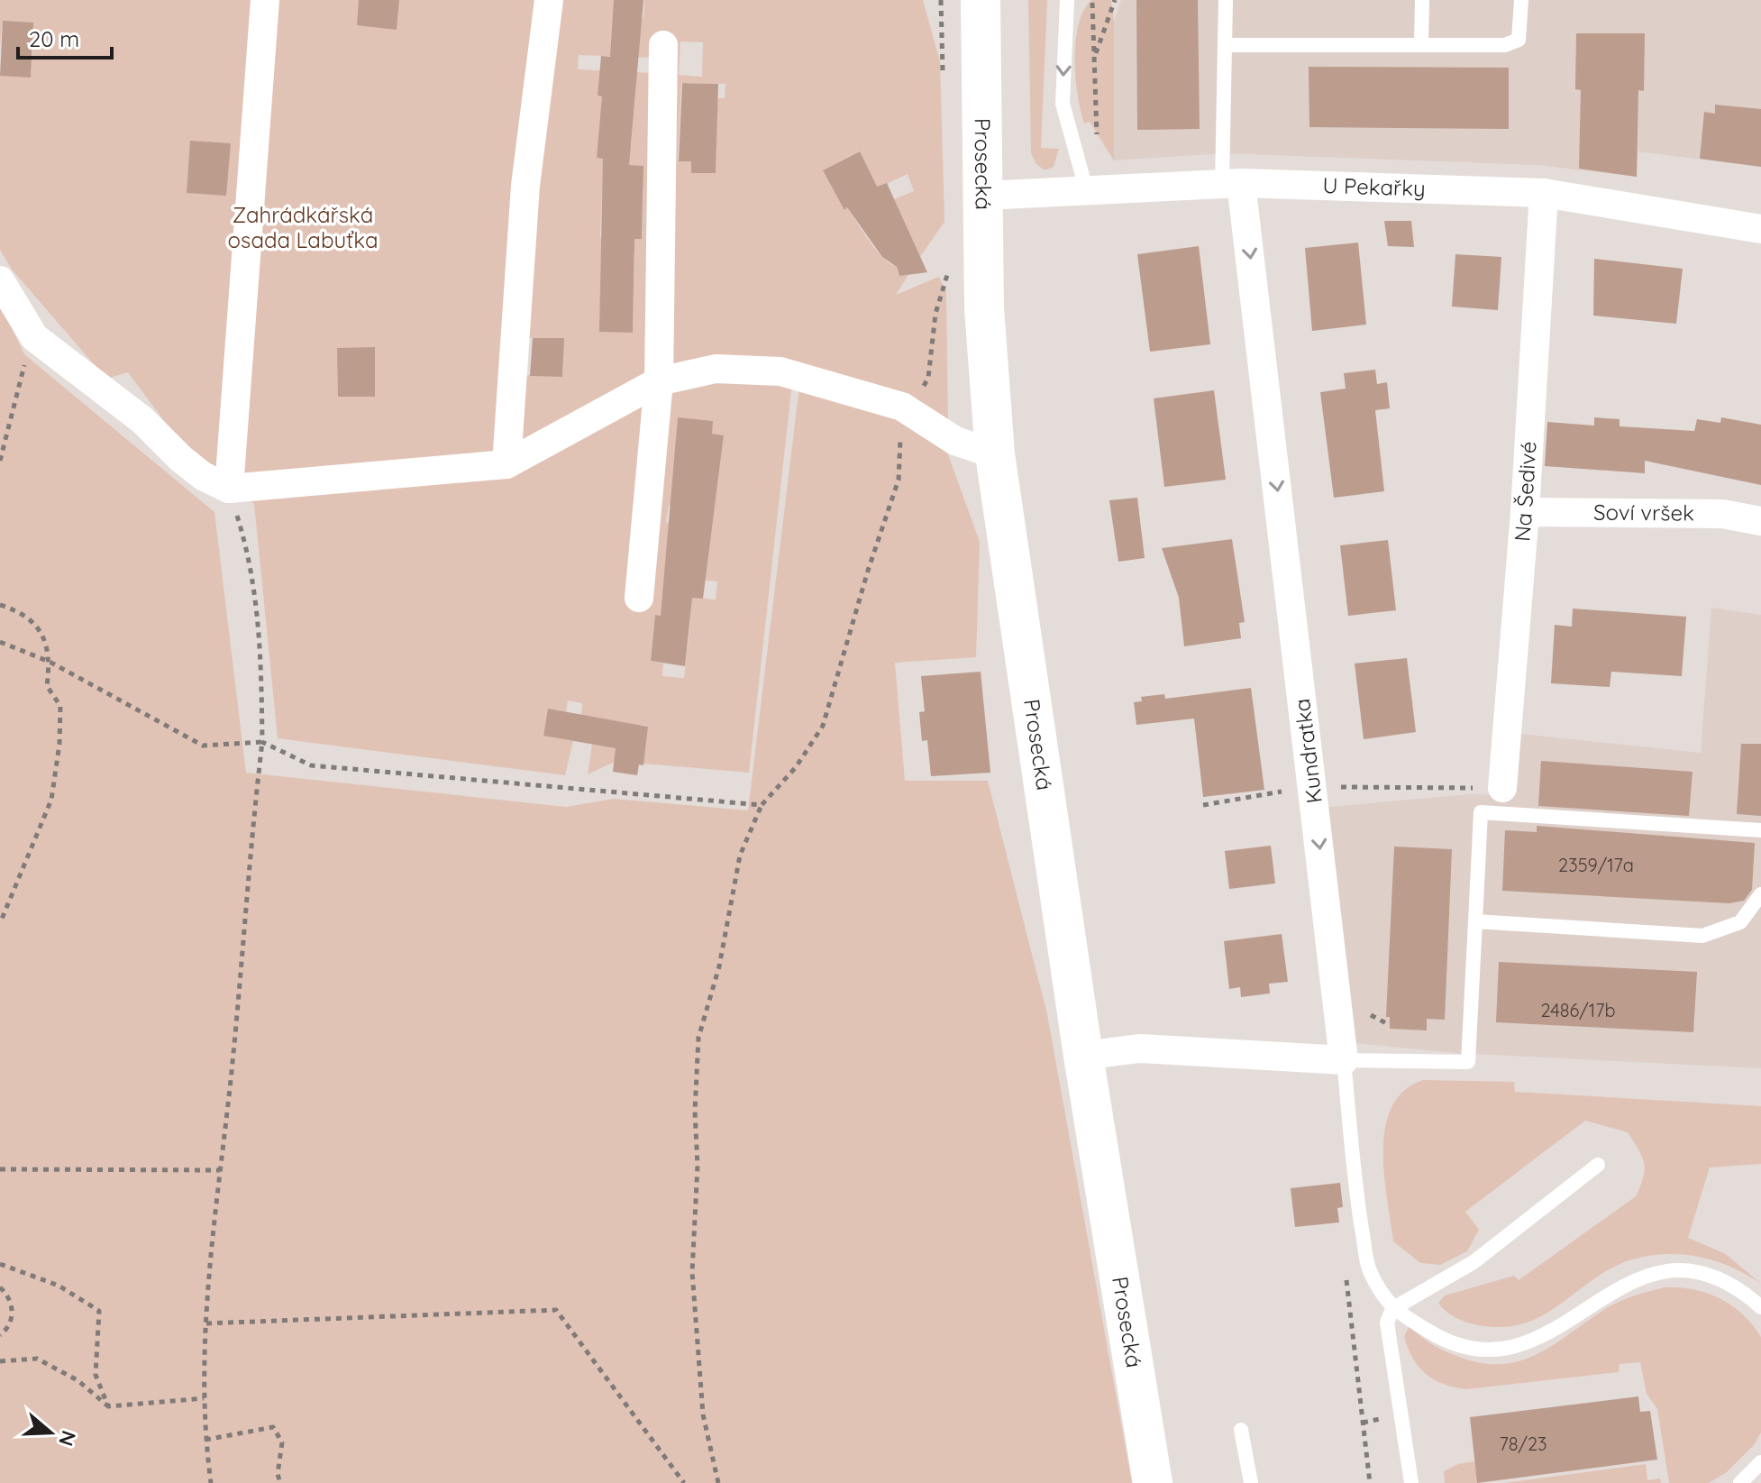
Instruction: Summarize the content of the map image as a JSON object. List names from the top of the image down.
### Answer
{
  "streets": {
    "main road": ["Prosecká"],
    "street": [
      "U Pekařky",
      "Na Šedivé",
      "Soví vršek",
      "Kundratka"
    ]
  },
  "crossings": [
    ["Prosecká", "U Pekařky"],
    ["U Pekařky", "Na Šedivé"],
    ["U Pekařky", "Kundratka"],
    ["Na Šedivé", "Soví vršek"]
  ],
  "one_way": ["Kundratka"],
  "parks": ["Zahrádkářská osada Labuťka"],
  "house_numbers": ["2359/17a", "2486/17b", "78/23"],
  "scale_bar": "20 m",
  "north": "right"
}
